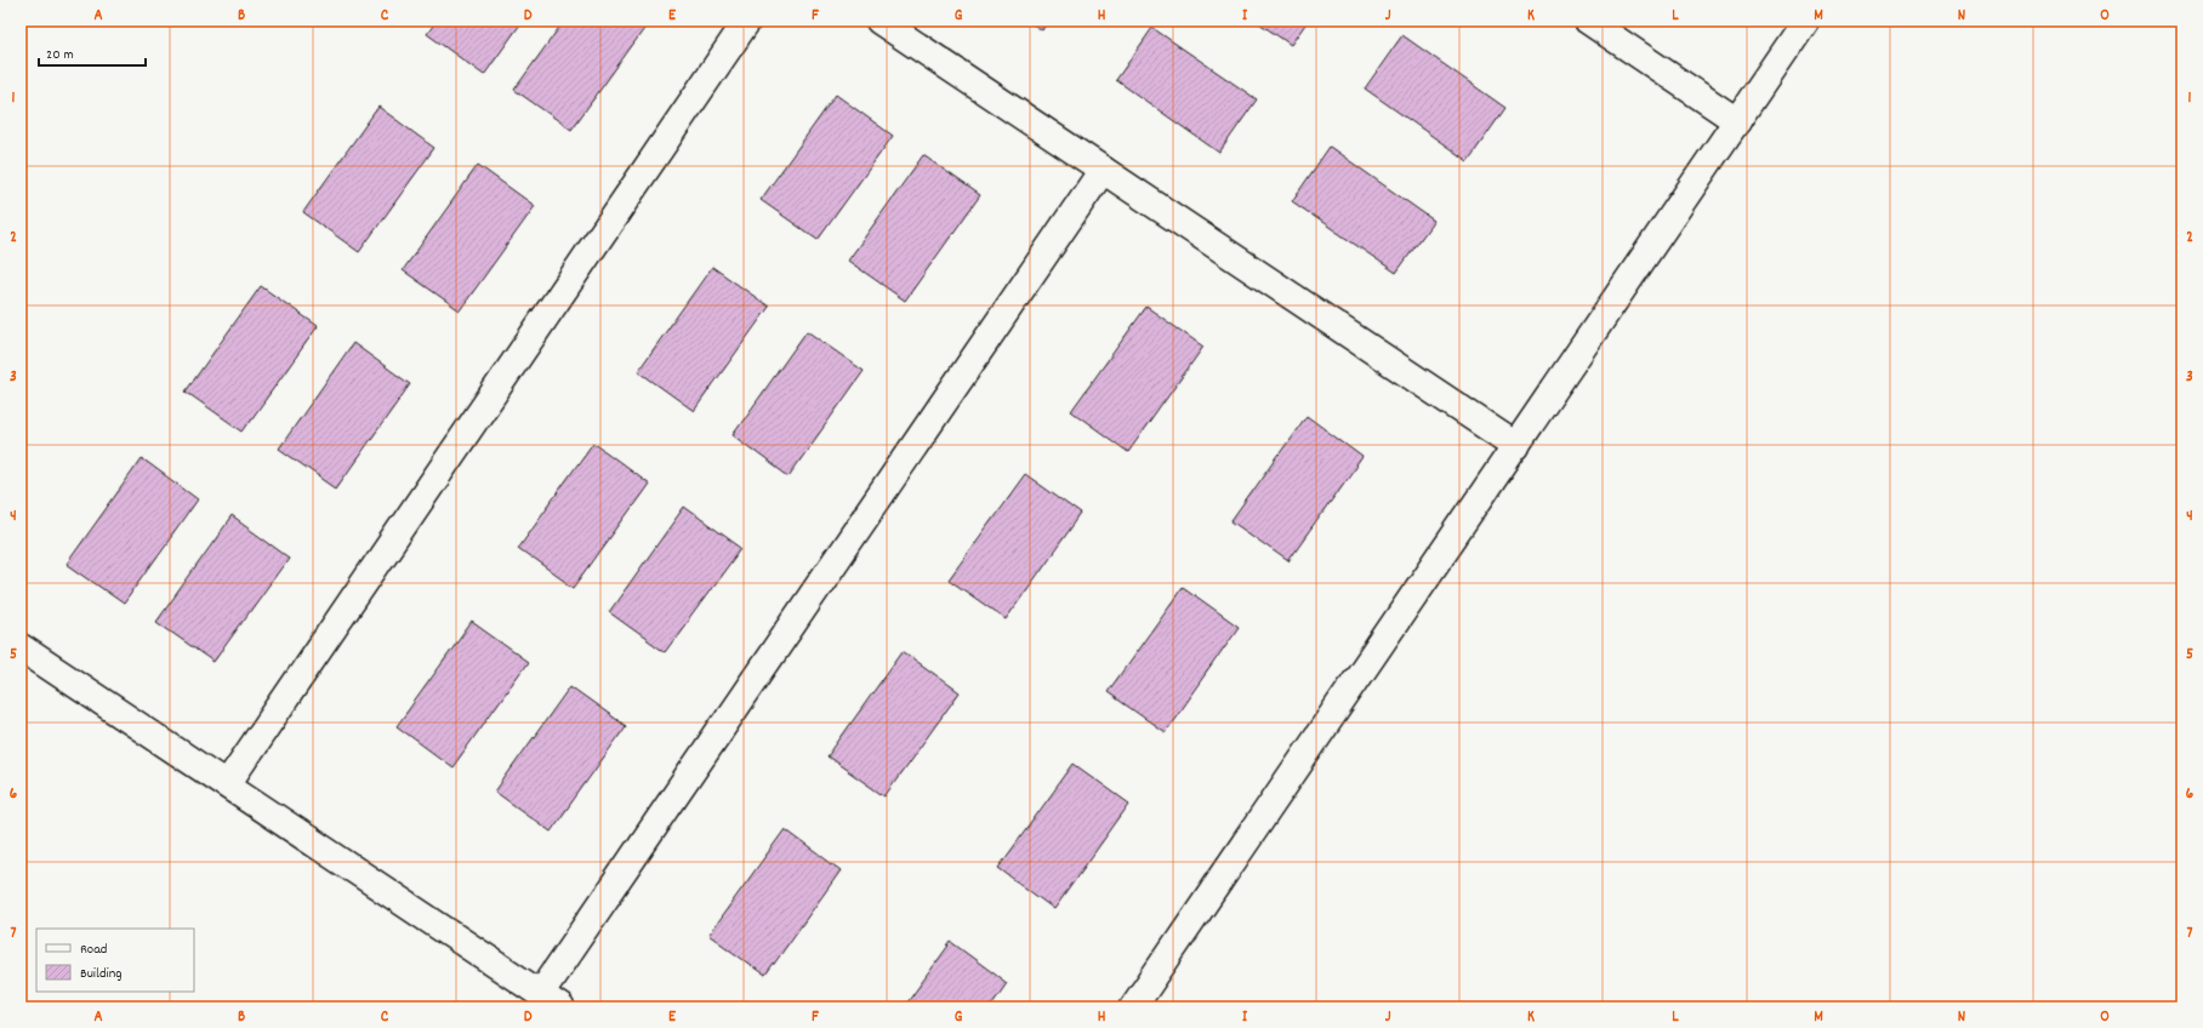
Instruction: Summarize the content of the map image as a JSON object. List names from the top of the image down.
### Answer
{
  "legend": ["Road", "Building"],
  "scale_bar": "20 m",
  "grid": {
    "columns": [
      "A",
      "B",
      "C",
      "D",
      "E",
      "F",
      "G",
      "H",
      "I",
      "J",
      "K",
      "L",
      "M",
      "N",
      "O"
    ],
    "rows": [
      "1",
      "2",
      "3",
      "4",
      "5",
      "6",
      "7"
    ]
  }
}
